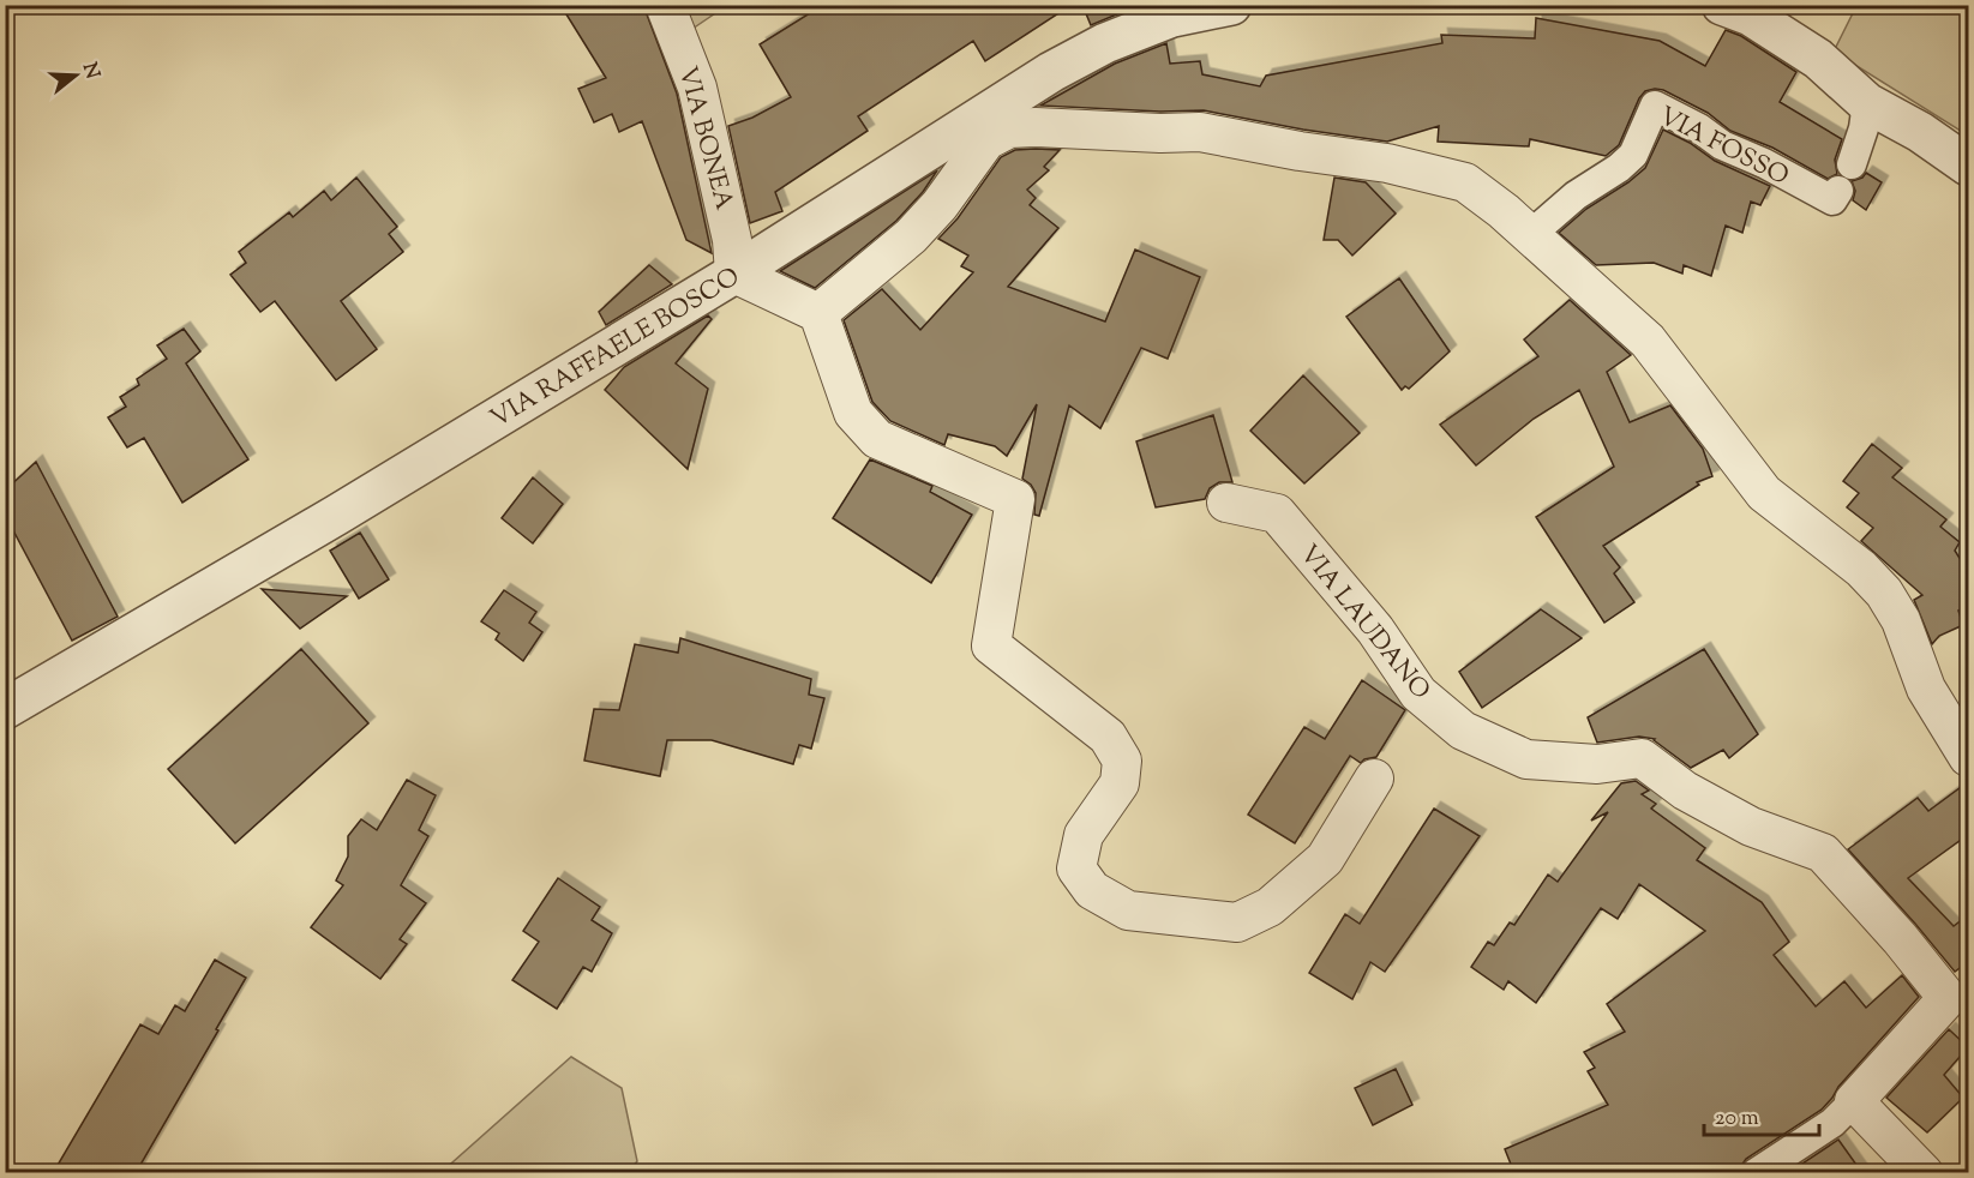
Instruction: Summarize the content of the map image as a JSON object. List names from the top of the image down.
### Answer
{
  "streets": {
    "street": [
      "VIA BONEA",
      "VIA FOSSO",
      "VIA RAFFAELE BOSCO",
      "VIA LAUDANO"
    ]
  },
  "crossings": [
    ["VIA BONEA", "VIA RAFFAELE BOSCO"]
  ],
  "scale_bar": "20 m",
  "north": "right"
}
